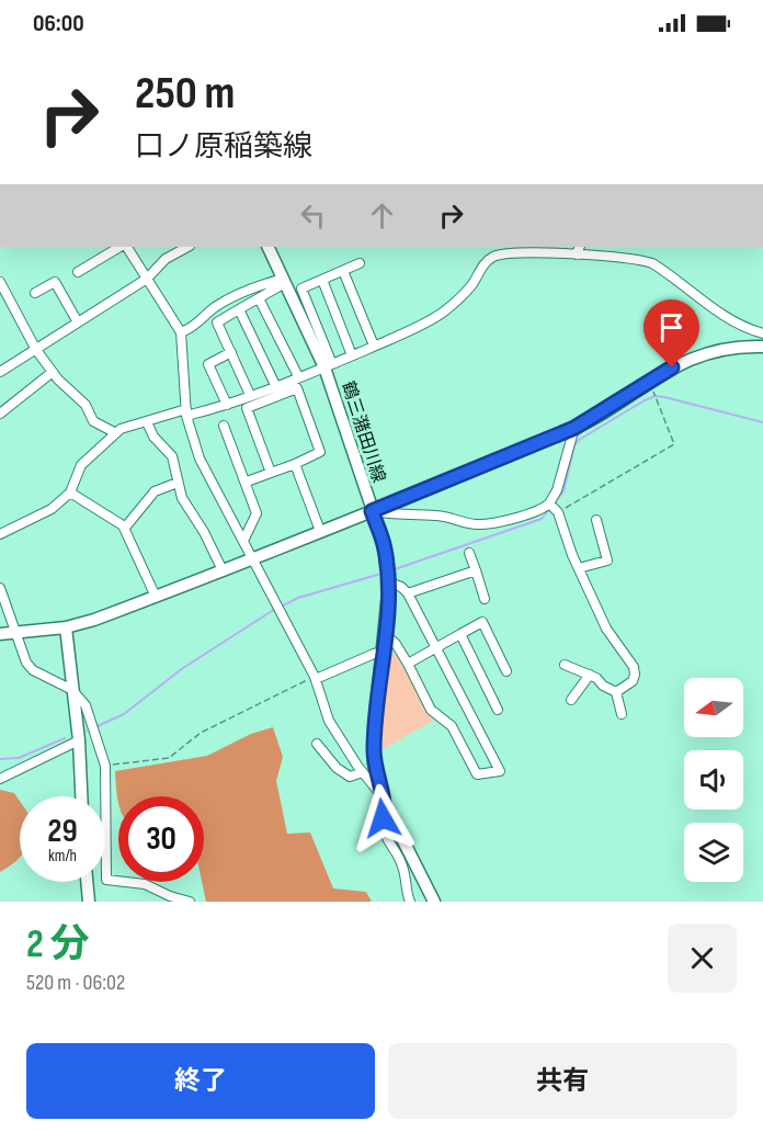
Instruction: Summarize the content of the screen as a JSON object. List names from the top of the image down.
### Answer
{
  "streets": {
    "main road": ["鶴三潴田川線"]
  },
  "north": "left",
  "page": {
    "status": "06:00",
    "turn": ["250 m", "口ノ原稲築線"],
    "speed": "29 km/h",
    "limit": "30",
    "heading": ["2 分", "520 m · 06:02"],
    "buttons": ["終了", "共有"]
  }
}
